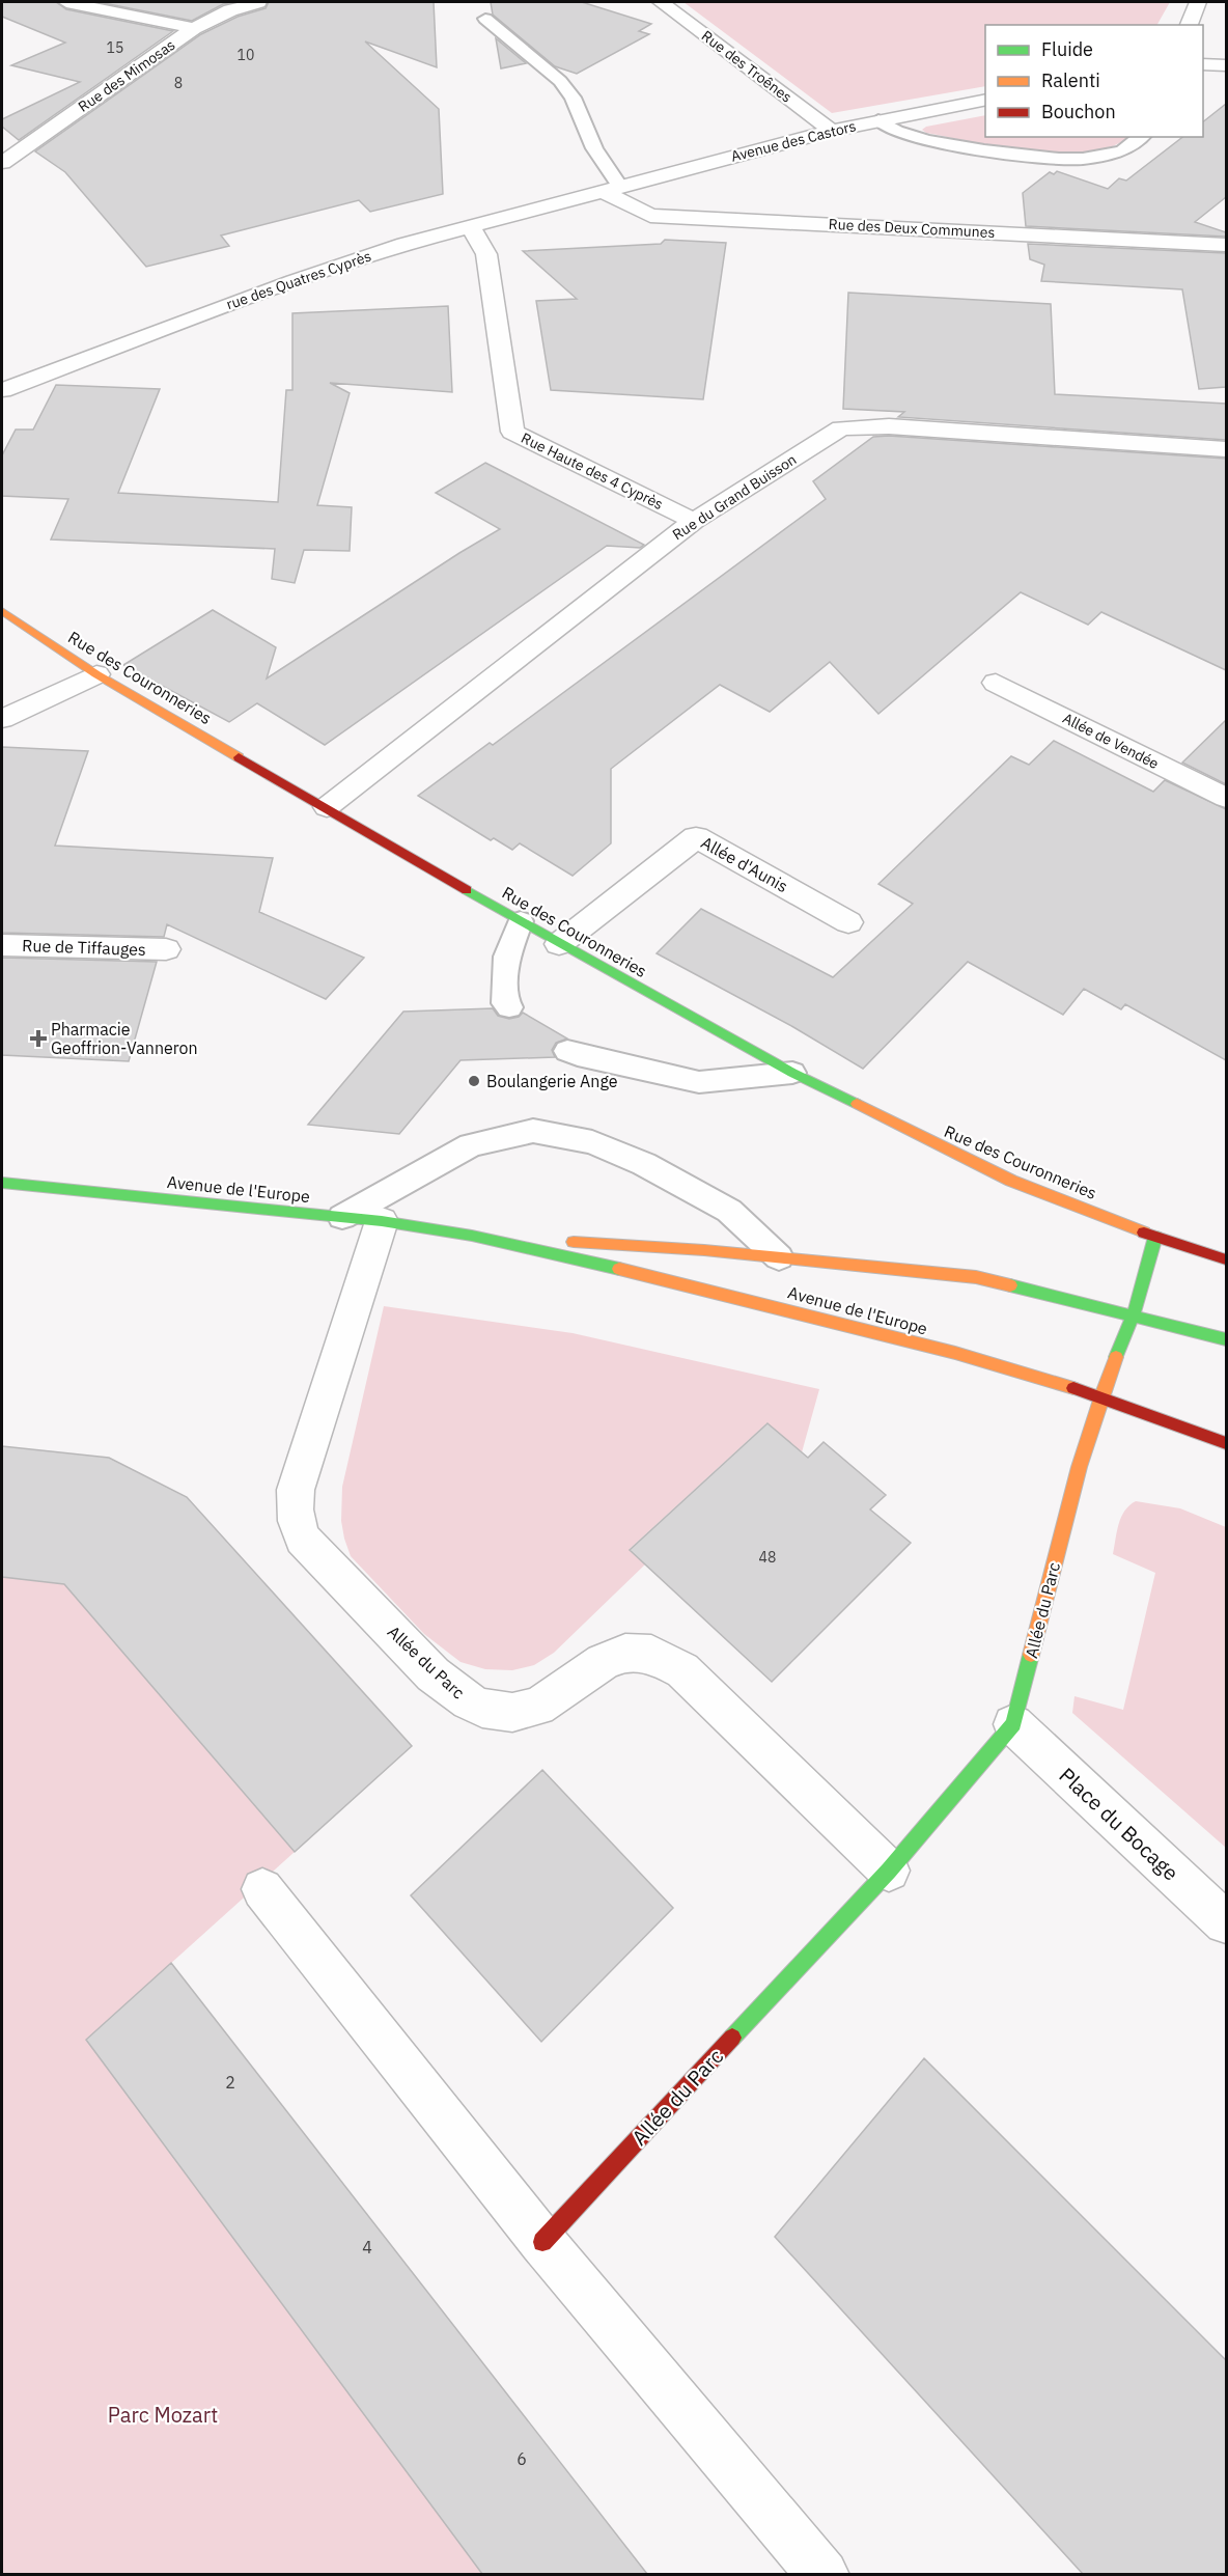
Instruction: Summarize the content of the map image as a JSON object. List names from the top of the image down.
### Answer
{
  "streets": {
    "street": [
      "Rue des Troênes",
      "Rue des Mimosas",
      "Avenue des Castors",
      "Rue des Deux Communes",
      "rue des Quatres Cyprès",
      "Rue Haute des 4 Cyprès",
      "Rue du Grand Buisson",
      "Rue des Couronneries",
      "Allée de Vendée",
      "Allée d'Aunis",
      "Rue de Tiffauges",
      "Avenue de l'Europe",
      "Allée du Parc",
      "Place du Bocage"
    ]
  },
  "crossings": [
    ["Rue des Troênes", "Avenue des Castors"],
    ["Avenue des Castors", "Rue des Deux Communes"],
    ["Avenue des Castors", "rue des Quatres Cyprès"],
    ["Rue des Deux Communes", "rue des Quatres Cyprès"],
    ["rue des Quatres Cyprès", "Rue Haute des 4 Cyprès"],
    ["Rue Haute des 4 Cyprès", "Rue du Grand Buisson"],
    ["Rue du Grand Buisson", "Rue des Couronneries"],
    ["Rue des Couronneries", "Allée d'Aunis"],
    ["Avenue de l'Europe", "Allée du Parc"],
    ["Allée du Parc", "Place du Bocage"]
  ],
  "parks": ["Parc Mozart"],
  "places": {
    "health": ["Pharmacie Geoffrion-Vanneron"],
    "other": ["Boulangerie Ange"]
  },
  "house_numbers": [
    "15",
    "10",
    "8",
    "48",
    "2",
    "4",
    "6"
  ],
  "legend": ["Fluide", "Ralenti", "Bouchon"]
}
